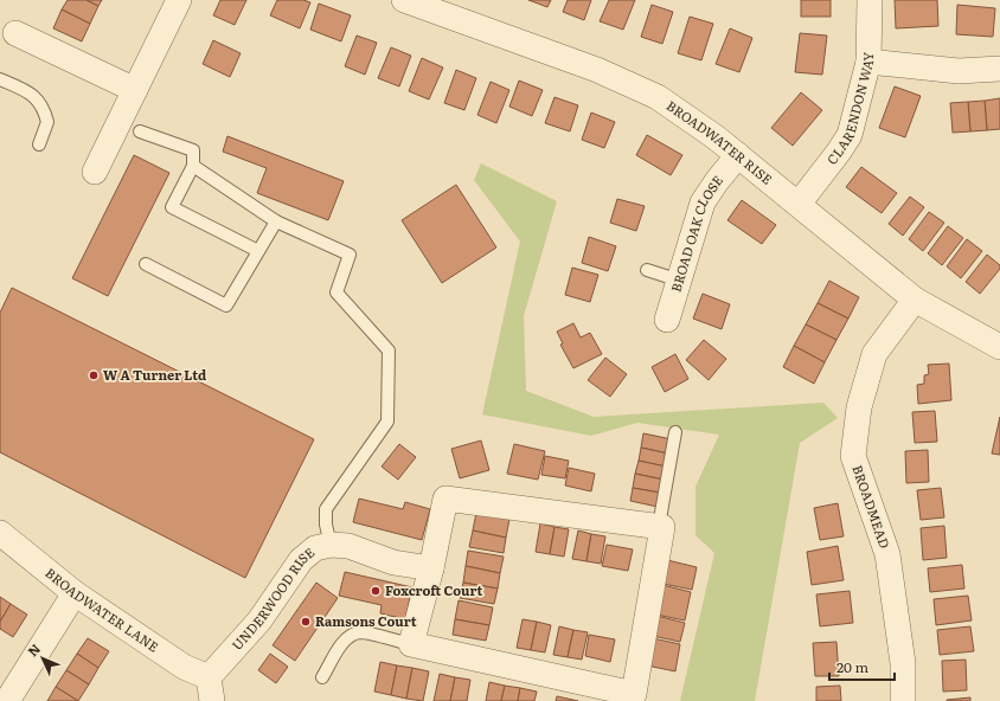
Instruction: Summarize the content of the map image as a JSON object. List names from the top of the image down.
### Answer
{
  "streets": {
    "street": [
      "CLARENDON WAY",
      "BROADWATER RISE",
      "BROAD OAK CLOSE",
      "BROADMEAD",
      "UNDERWOOD RISE",
      "BROADWATER LANE"
    ]
  },
  "crossings": [
    ["CLARENDON WAY", "BROADWATER RISE"],
    ["BROADWATER RISE", "BROAD OAK CLOSE"],
    ["BROADWATER RISE", "BROADMEAD"],
    ["UNDERWOOD RISE", "BROADWATER LANE"]
  ],
  "places": ["W A Turner Ltd", "Foxcroft Court", "Ramsons Court"],
  "scale_bar": "20 m",
  "north": "top left"
}
